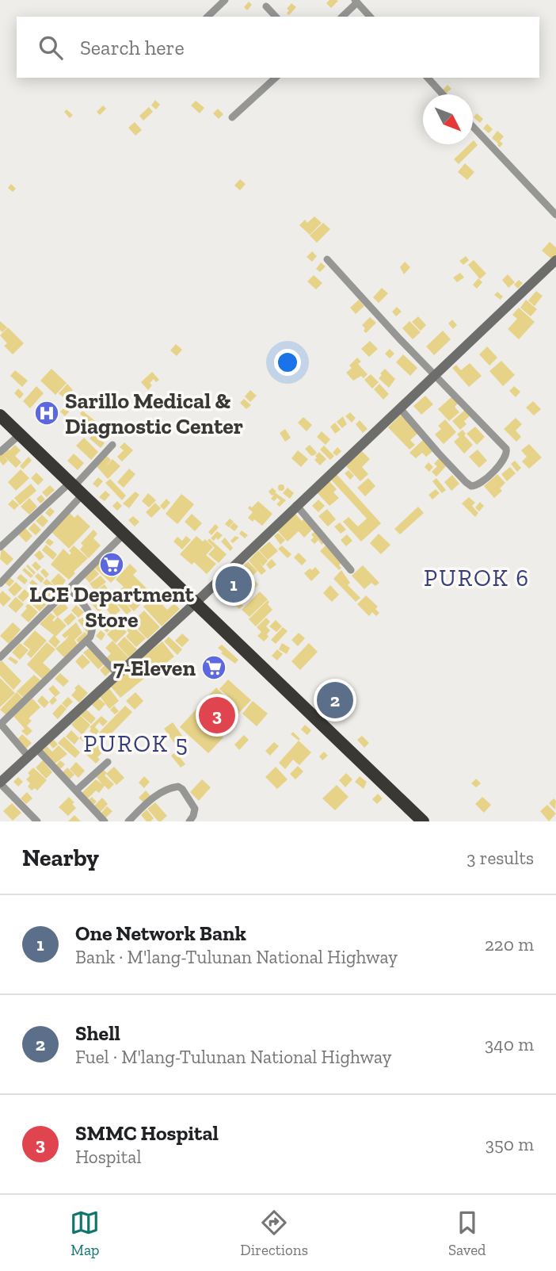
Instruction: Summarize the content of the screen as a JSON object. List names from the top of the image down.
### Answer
{
  "districts": ["PUROK 6", "PUROK 5"],
  "places": {
    "hospital": ["Sarillo Medical & Diagnostic Center"],
    "supermarket": ["LCE Department Store", "7-Eleven"]
  },
  "north": "bottom right",
  "page": {
    "search": "Search here",
    "pins": ["1", "2", "3"],
    "heading": ["Nearby", "3 results"],
    "list": [
      {
        "mark": "1",
        "name": "One Network Bank",
        "note": "Bank · M'lang-Tulunan National Highway",
        "value": "220 m"
      },
      {
        "mark": "2",
        "name": "Shell",
        "note": "Fuel · M'lang-Tulunan National Highway",
        "value": "340 m"
      },
      {
        "mark": "3",
        "name": "SMMC Hospital",
        "note": "Hospital",
        "value": "350 m"
      }
    ],
    "nav": ["Map", "Directions", "Saved"]
  }
}
